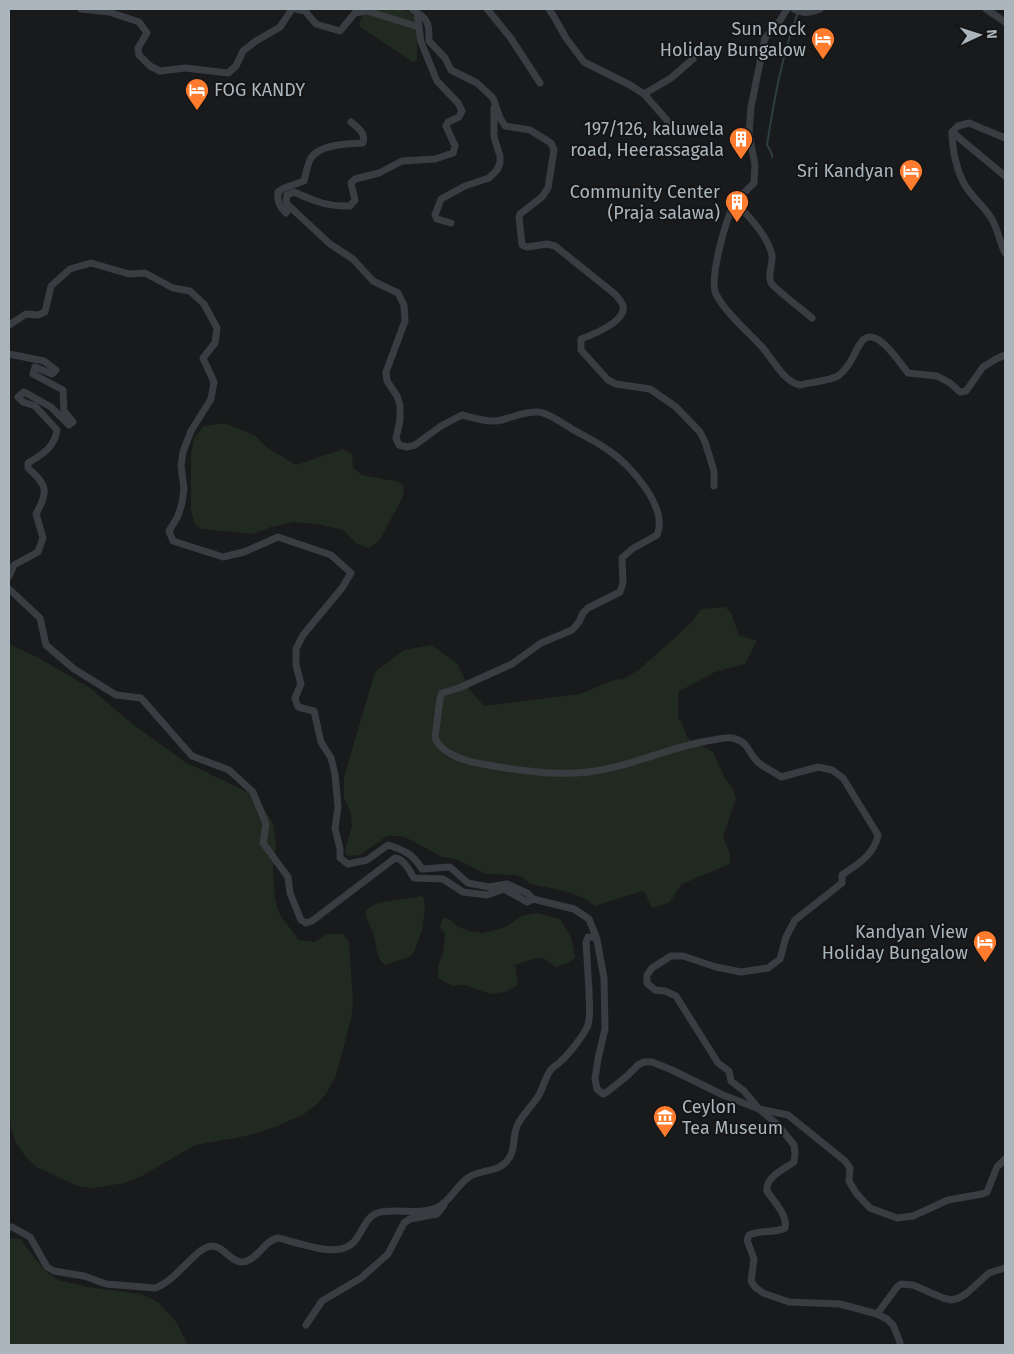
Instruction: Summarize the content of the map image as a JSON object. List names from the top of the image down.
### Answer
{
  "places": {
    "hotel": [
      "Sun Rock Holiday Bungalow",
      "FOG KANDY",
      "Sri Kandyan",
      "Kandyan View Holiday Bungalow"
    ],
    "building": ["197/126, kaluwela road, Heerassagala", "Community Center (Praja salawa)"],
    "museum": ["Ceylon Tea Museum"]
  },
  "north": "right"
}
